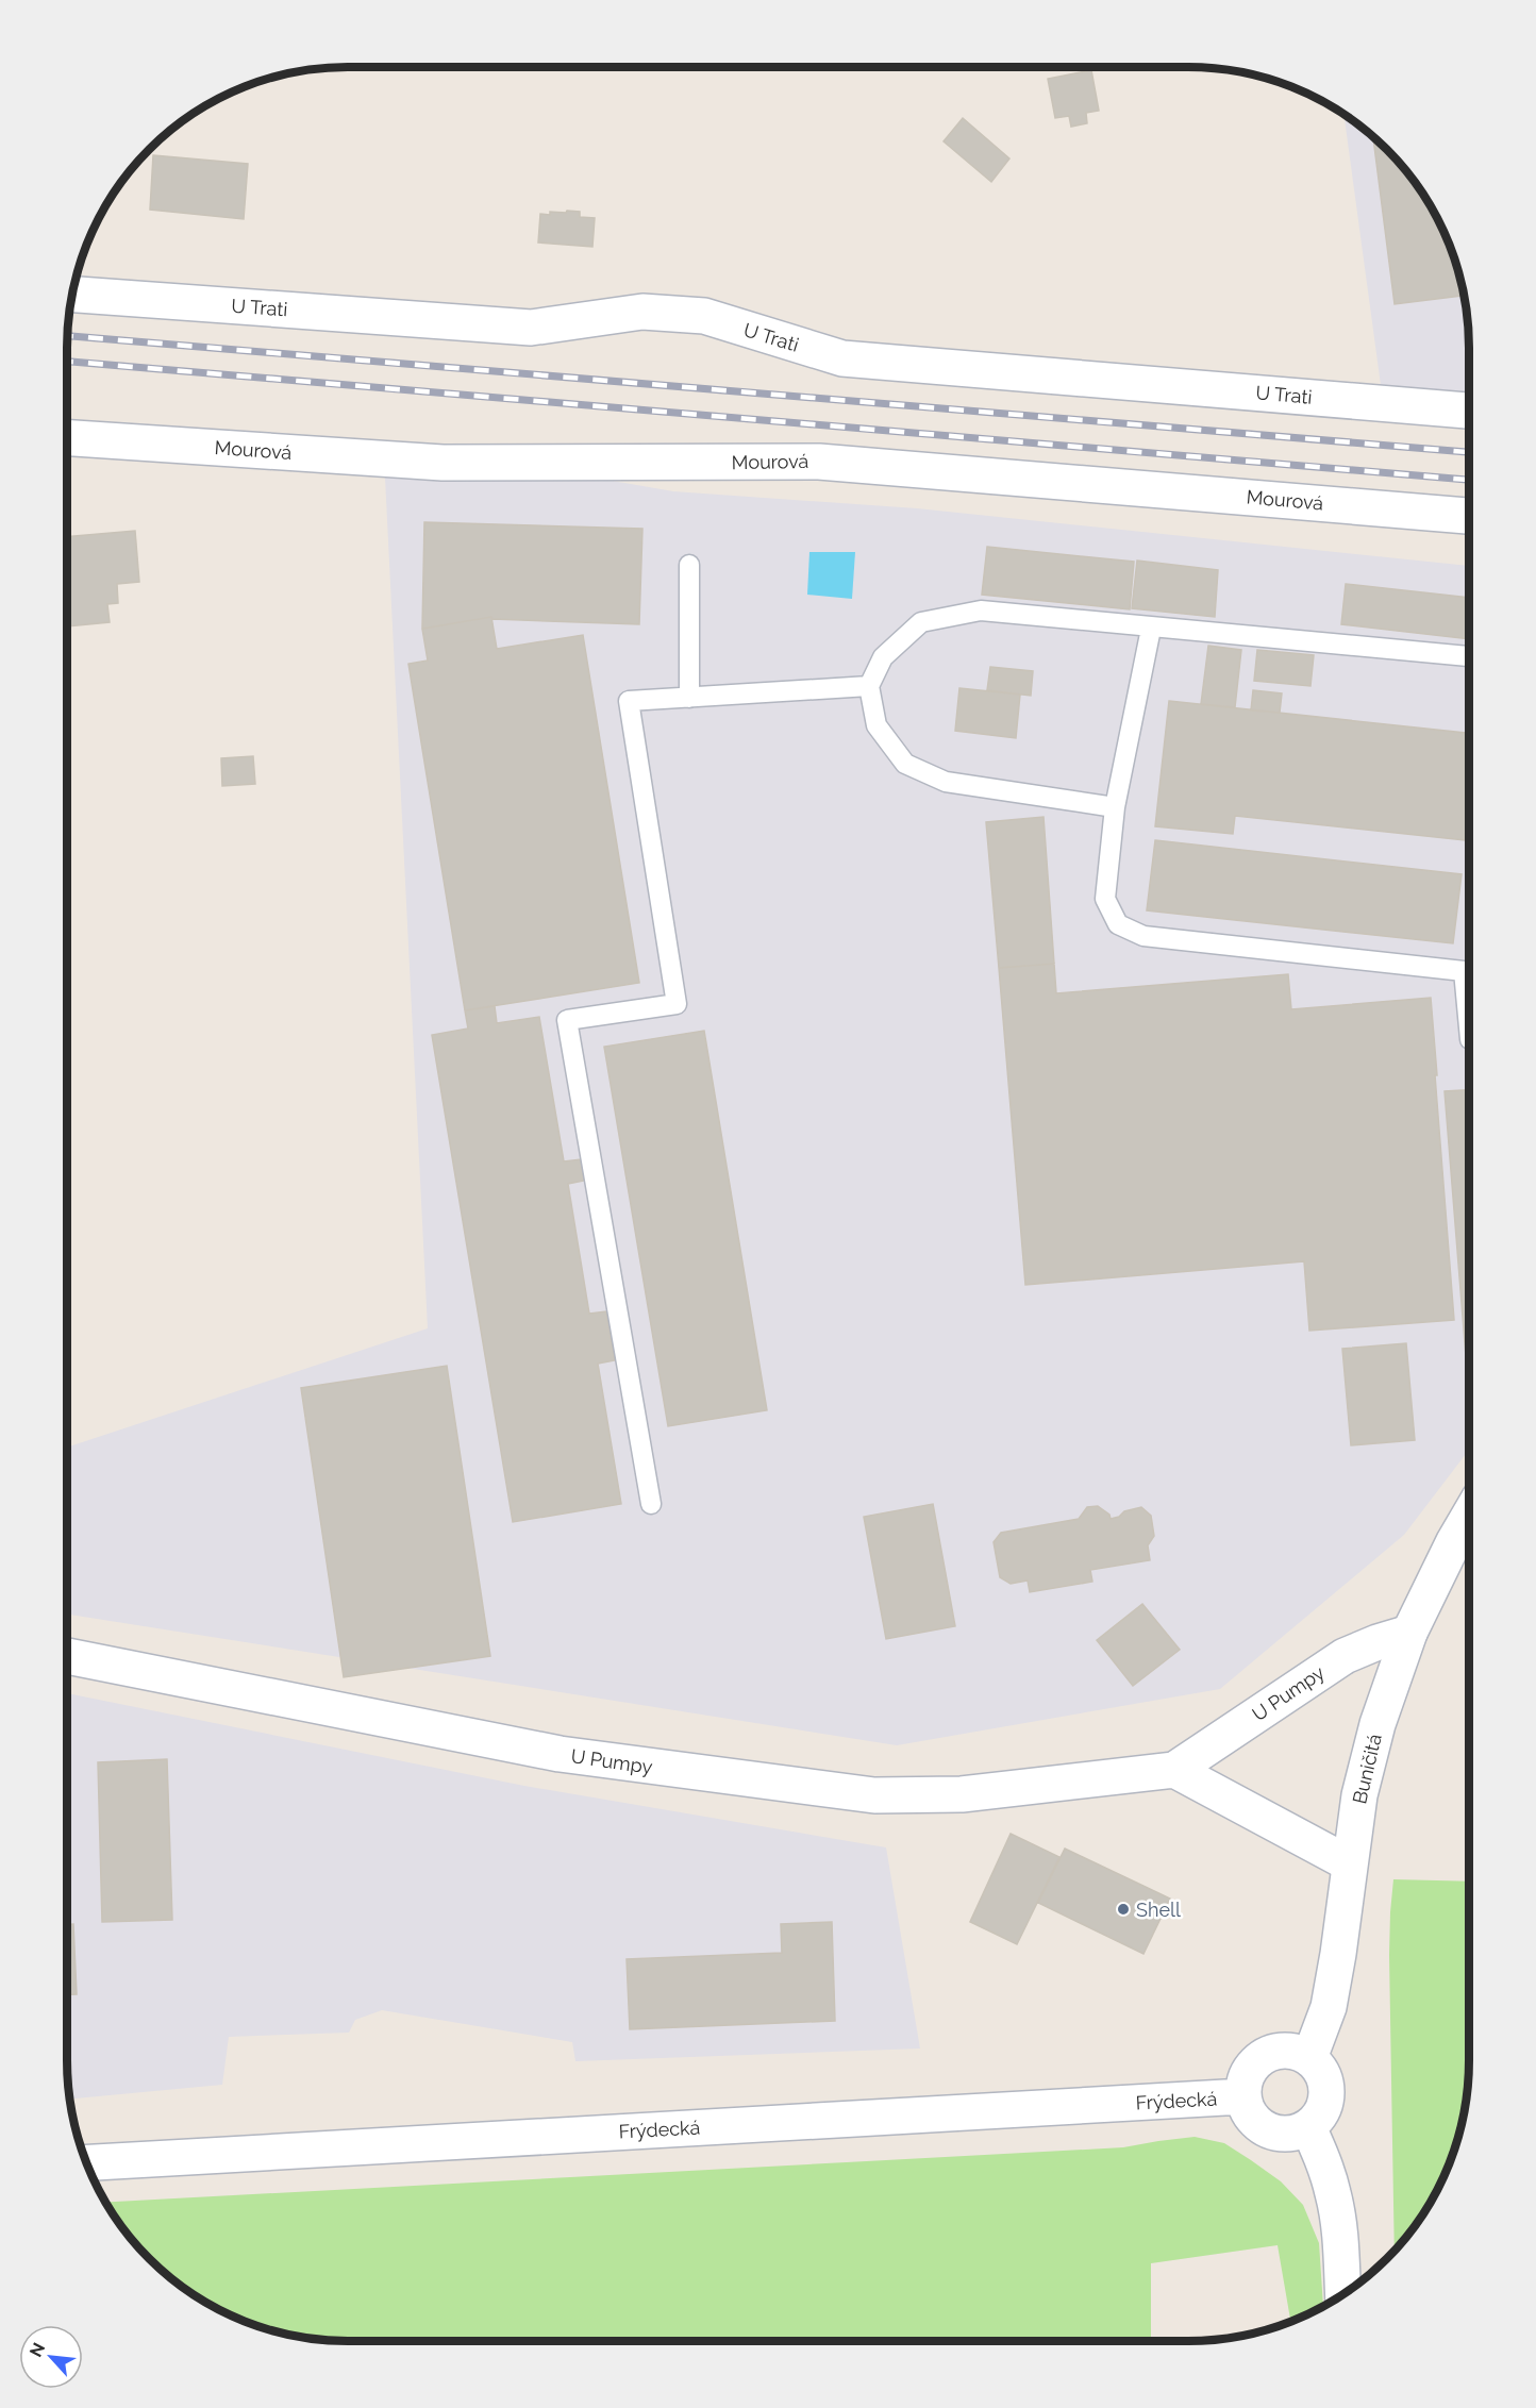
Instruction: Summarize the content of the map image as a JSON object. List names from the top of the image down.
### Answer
{
  "streets": {
    "street": [
      "U Trati",
      "Mourová",
      "U Pumpy",
      "Buničitá",
      "Frýdecká"
    ]
  },
  "crossings": [
    ["U Pumpy", "Buničitá"],
    ["Buničitá", "Frýdecká"]
  ],
  "places": ["Shell"],
  "north": "top left"
}
